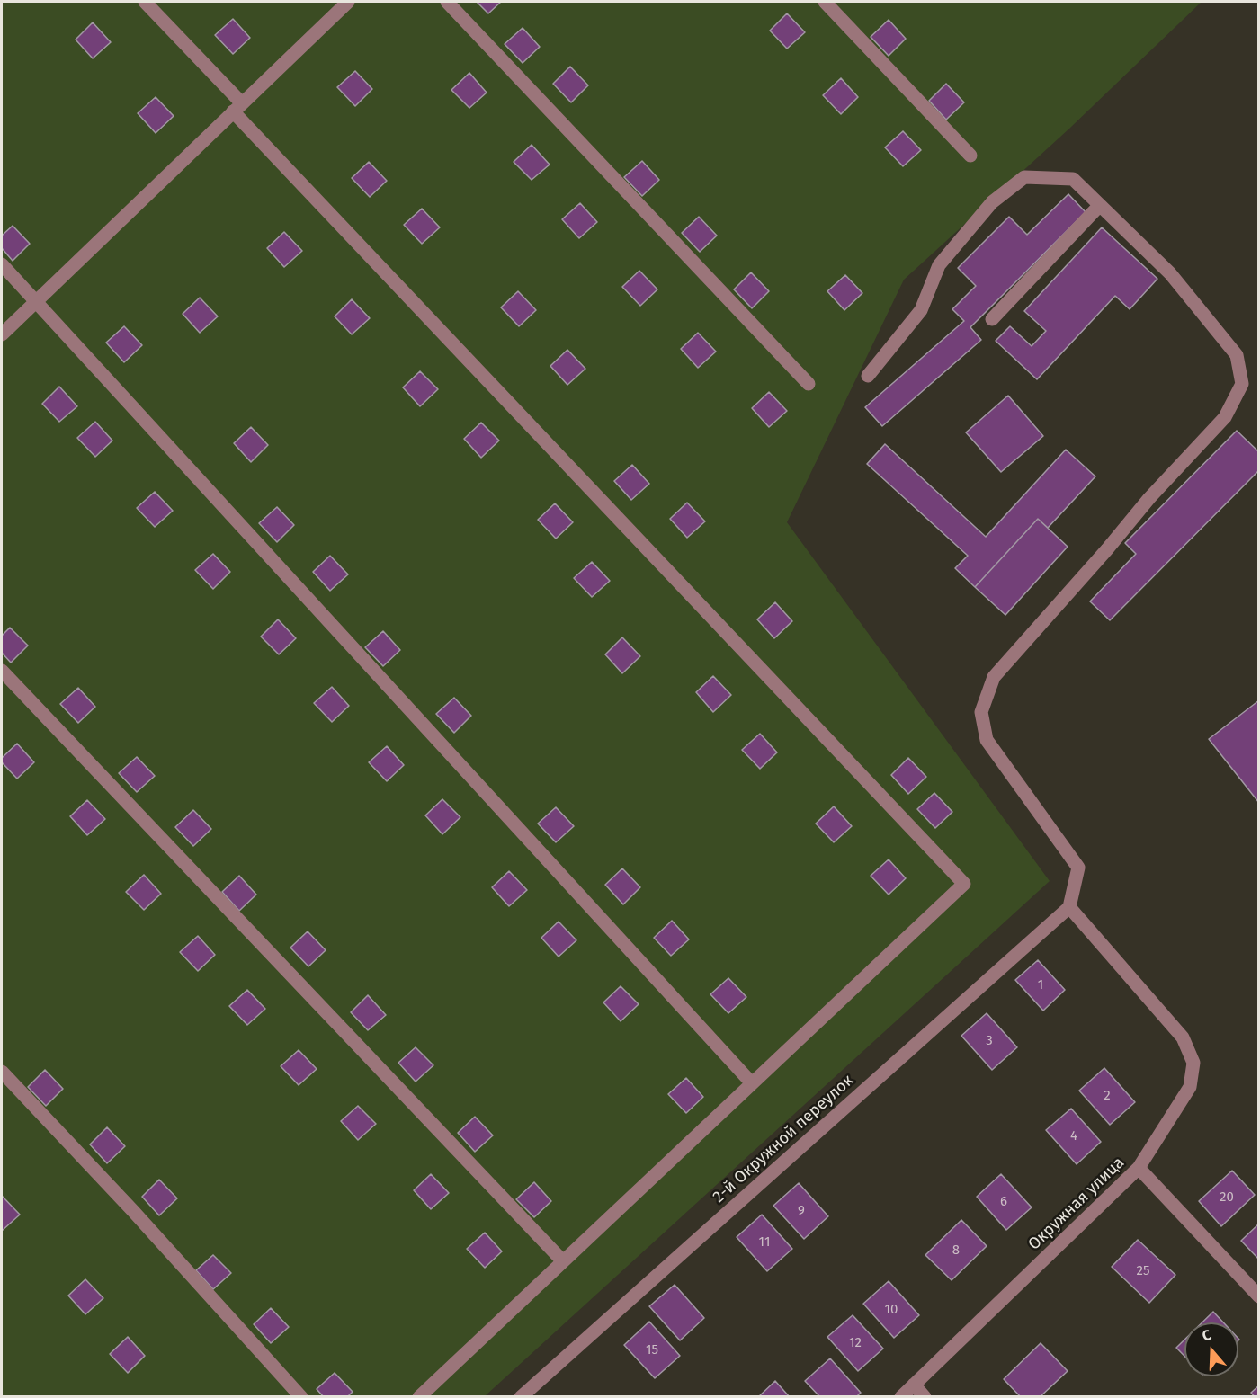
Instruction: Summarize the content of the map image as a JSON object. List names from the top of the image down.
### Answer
{
  "streets": {
    "street": ["2-й Окружной переулок", "Окружная улица"]
  },
  "crossings": [
    ["2-й Окружной переулок", "Окружная улица"]
  ],
  "house_numbers": [
    "1",
    "3",
    "2",
    "4",
    "20",
    "6",
    "9",
    "11",
    "8",
    "25",
    "10",
    "12",
    "15"
  ],
  "north": "top"
}
